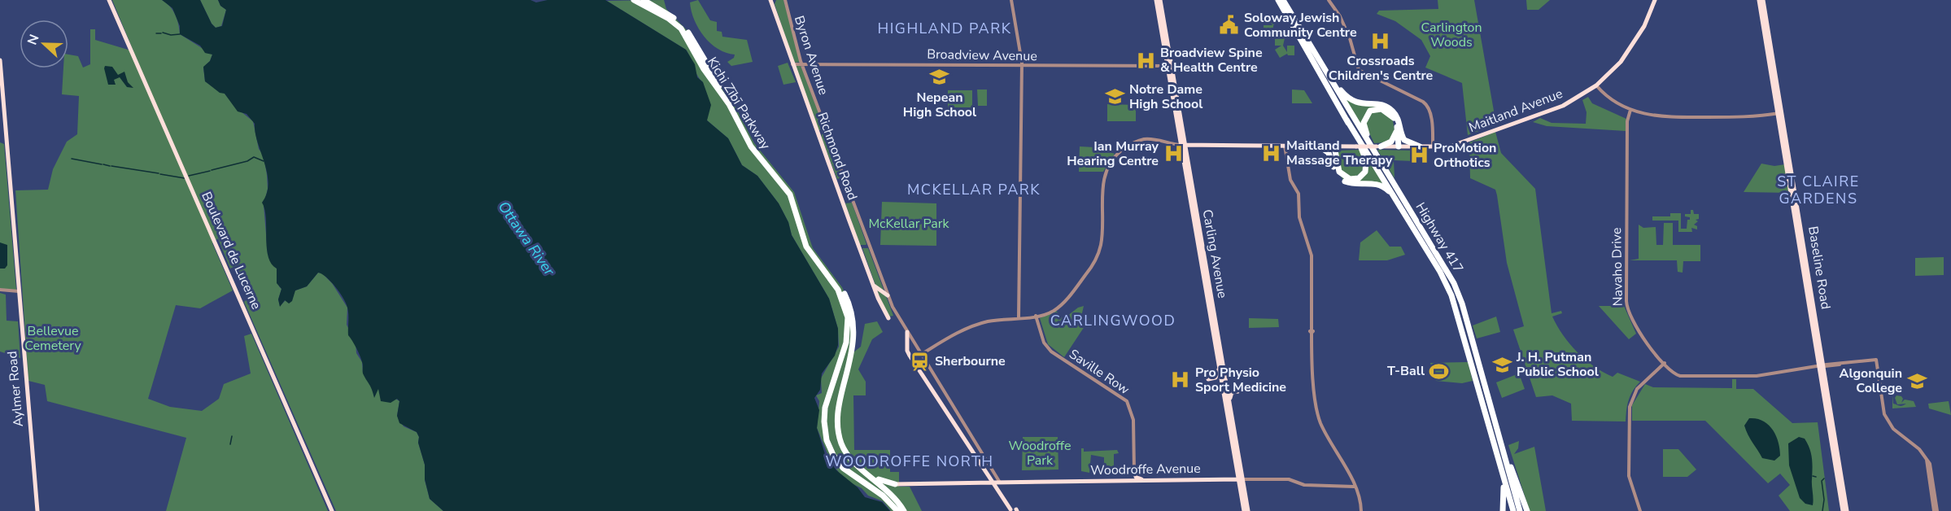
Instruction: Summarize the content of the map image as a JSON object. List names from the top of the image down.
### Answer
{
  "streets": {
    "highway": ["Kichi Zībī Parkway", "Highway 417"],
    "main road": [
      "Maitland Avenue",
      "Richmond Road",
      "Boulevard de Lucerne",
      "Carling Avenue",
      "Baseline Road",
      "Aylmer Road",
      "Woodroffe Avenue"
    ],
    "street": [
      "Byron Avenue",
      "Broadview Avenue",
      "Navaho Drive",
      "Saville Row"
    ]
  },
  "crossings": [
    ["Byron Avenue", "Broadview Avenue"],
    ["Broadview Avenue", "Richmond Road"],
    ["Broadview Avenue", "Carling Avenue"],
    ["Maitland Avenue", "Highway 417"],
    ["Maitland Avenue", "Carling Avenue"],
    ["Carling Avenue", "Woodroffe Avenue"],
    ["Navaho Drive", "Baseline Road"],
    ["Saville Row", "Woodroffe Avenue"]
  ],
  "districts": [
    "HIGHLAND PARK",
    "ST CLAIRE GARDENS",
    "MCKELLAR PARK",
    "CARLINGWOOD",
    "WOODROFFE NORTH"
  ],
  "water": ["Ottawa River"],
  "parks": [
    "Carlington Woods",
    "McKellar Park",
    "Bellevue Cemetery",
    "Woodroffe Park"
  ],
  "places": {
    "public building": ["Soloway Jewish Community Centre"],
    "hospital": [
      "Crossroads Children's Centre",
      "Broadview Spine & Health Centre",
      "Maitland Massage Therapy",
      "Ian Murray Hearing Centre",
      "ProMotion Orthotics",
      "Pro Physio Sport Medicine"
    ],
    "school or university": [
      "Nepean High School",
      "Notre Dame High School",
      "J. H. Putman Public School",
      "Algonquin College"
    ],
    "station": ["Sherbourne"],
    "sports": ["T-Ball"]
  },
  "north": "left"
}
